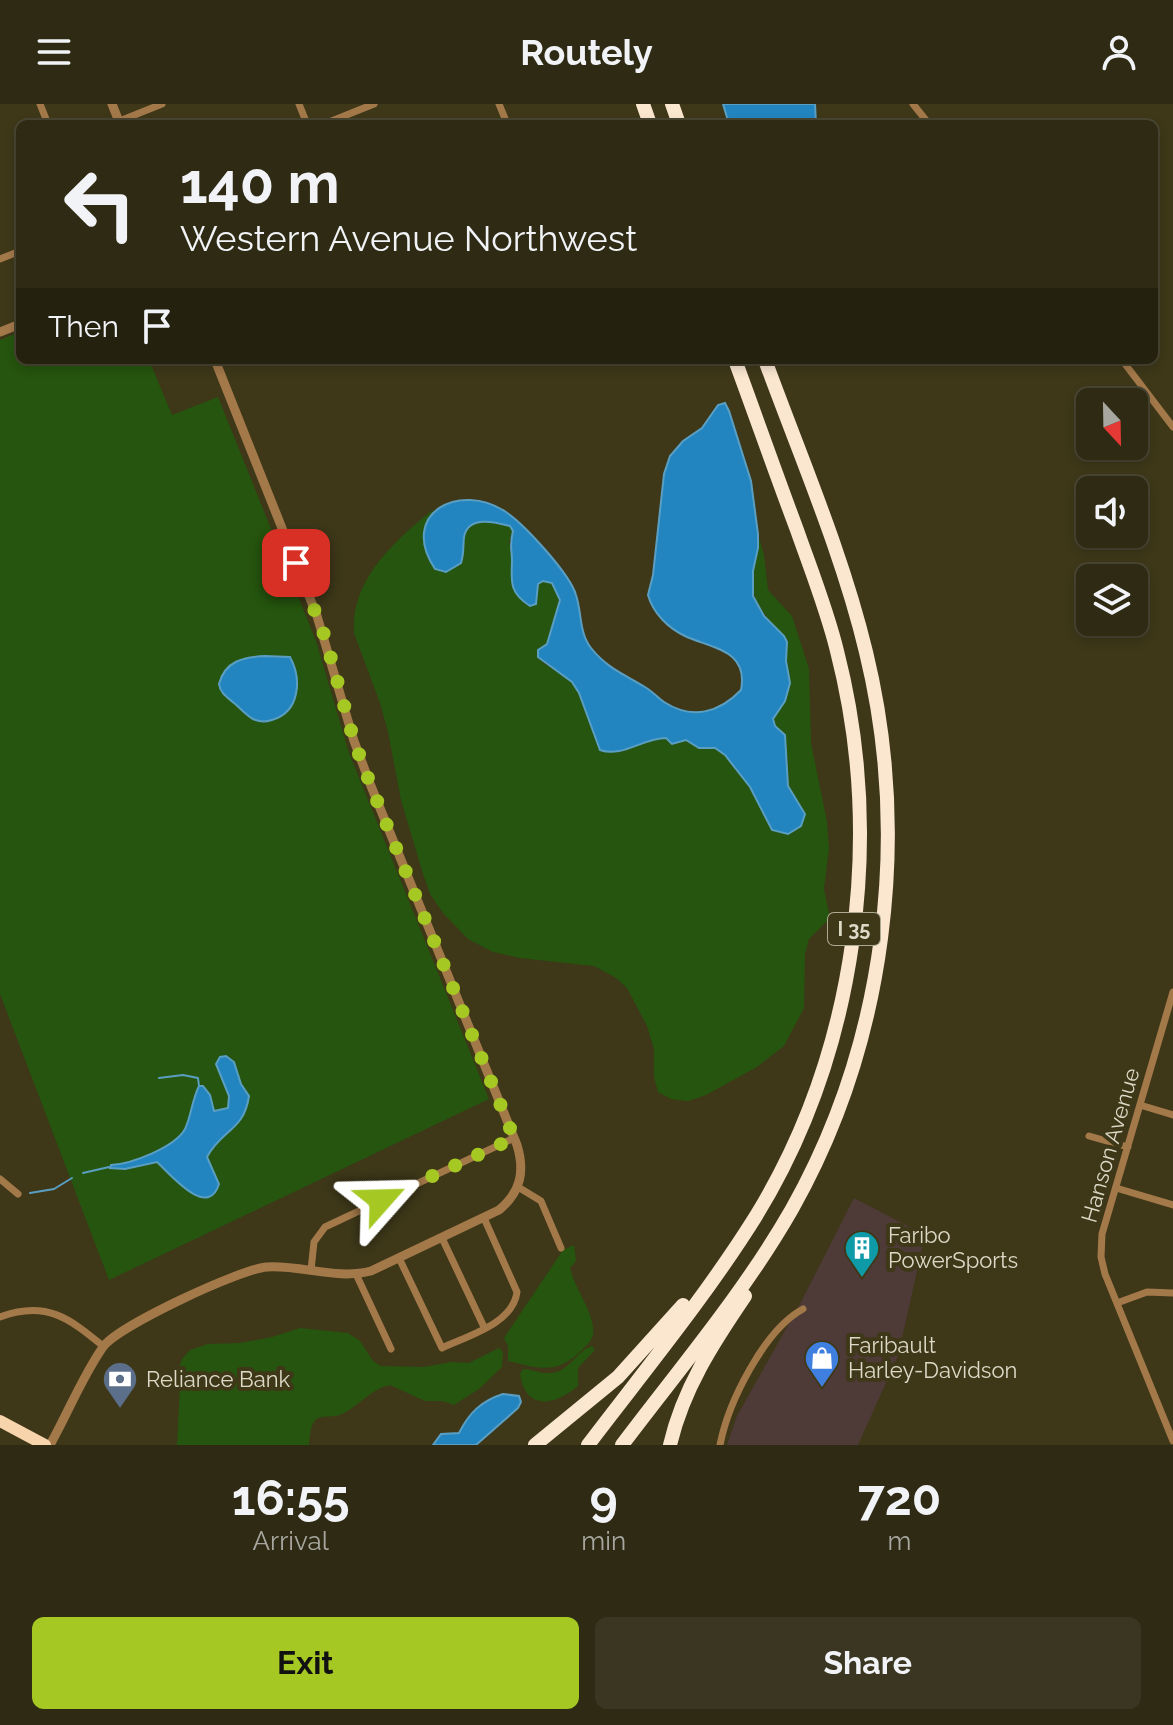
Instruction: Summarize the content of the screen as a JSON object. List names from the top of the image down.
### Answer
{
  "streets": {
    "highway": ["I 35"],
    "street": ["Hanson Avenue"]
  },
  "places": {
    "building": ["Faribo PowerSports"],
    "shop": ["Faribault Harley-Davidson"],
    "bank": ["Reliance Bank"]
  },
  "north": "bottom",
  "page": {
    "header": "Routely",
    "turn": ["140 m", "Western Avenue Northwest"],
    "then": "Then",
    "eta": [
      "16:55",
      "Arrival",
      "9",
      "min",
      "720",
      "m"
    ],
    "buttons": ["Exit", "Share"]
  }
}
